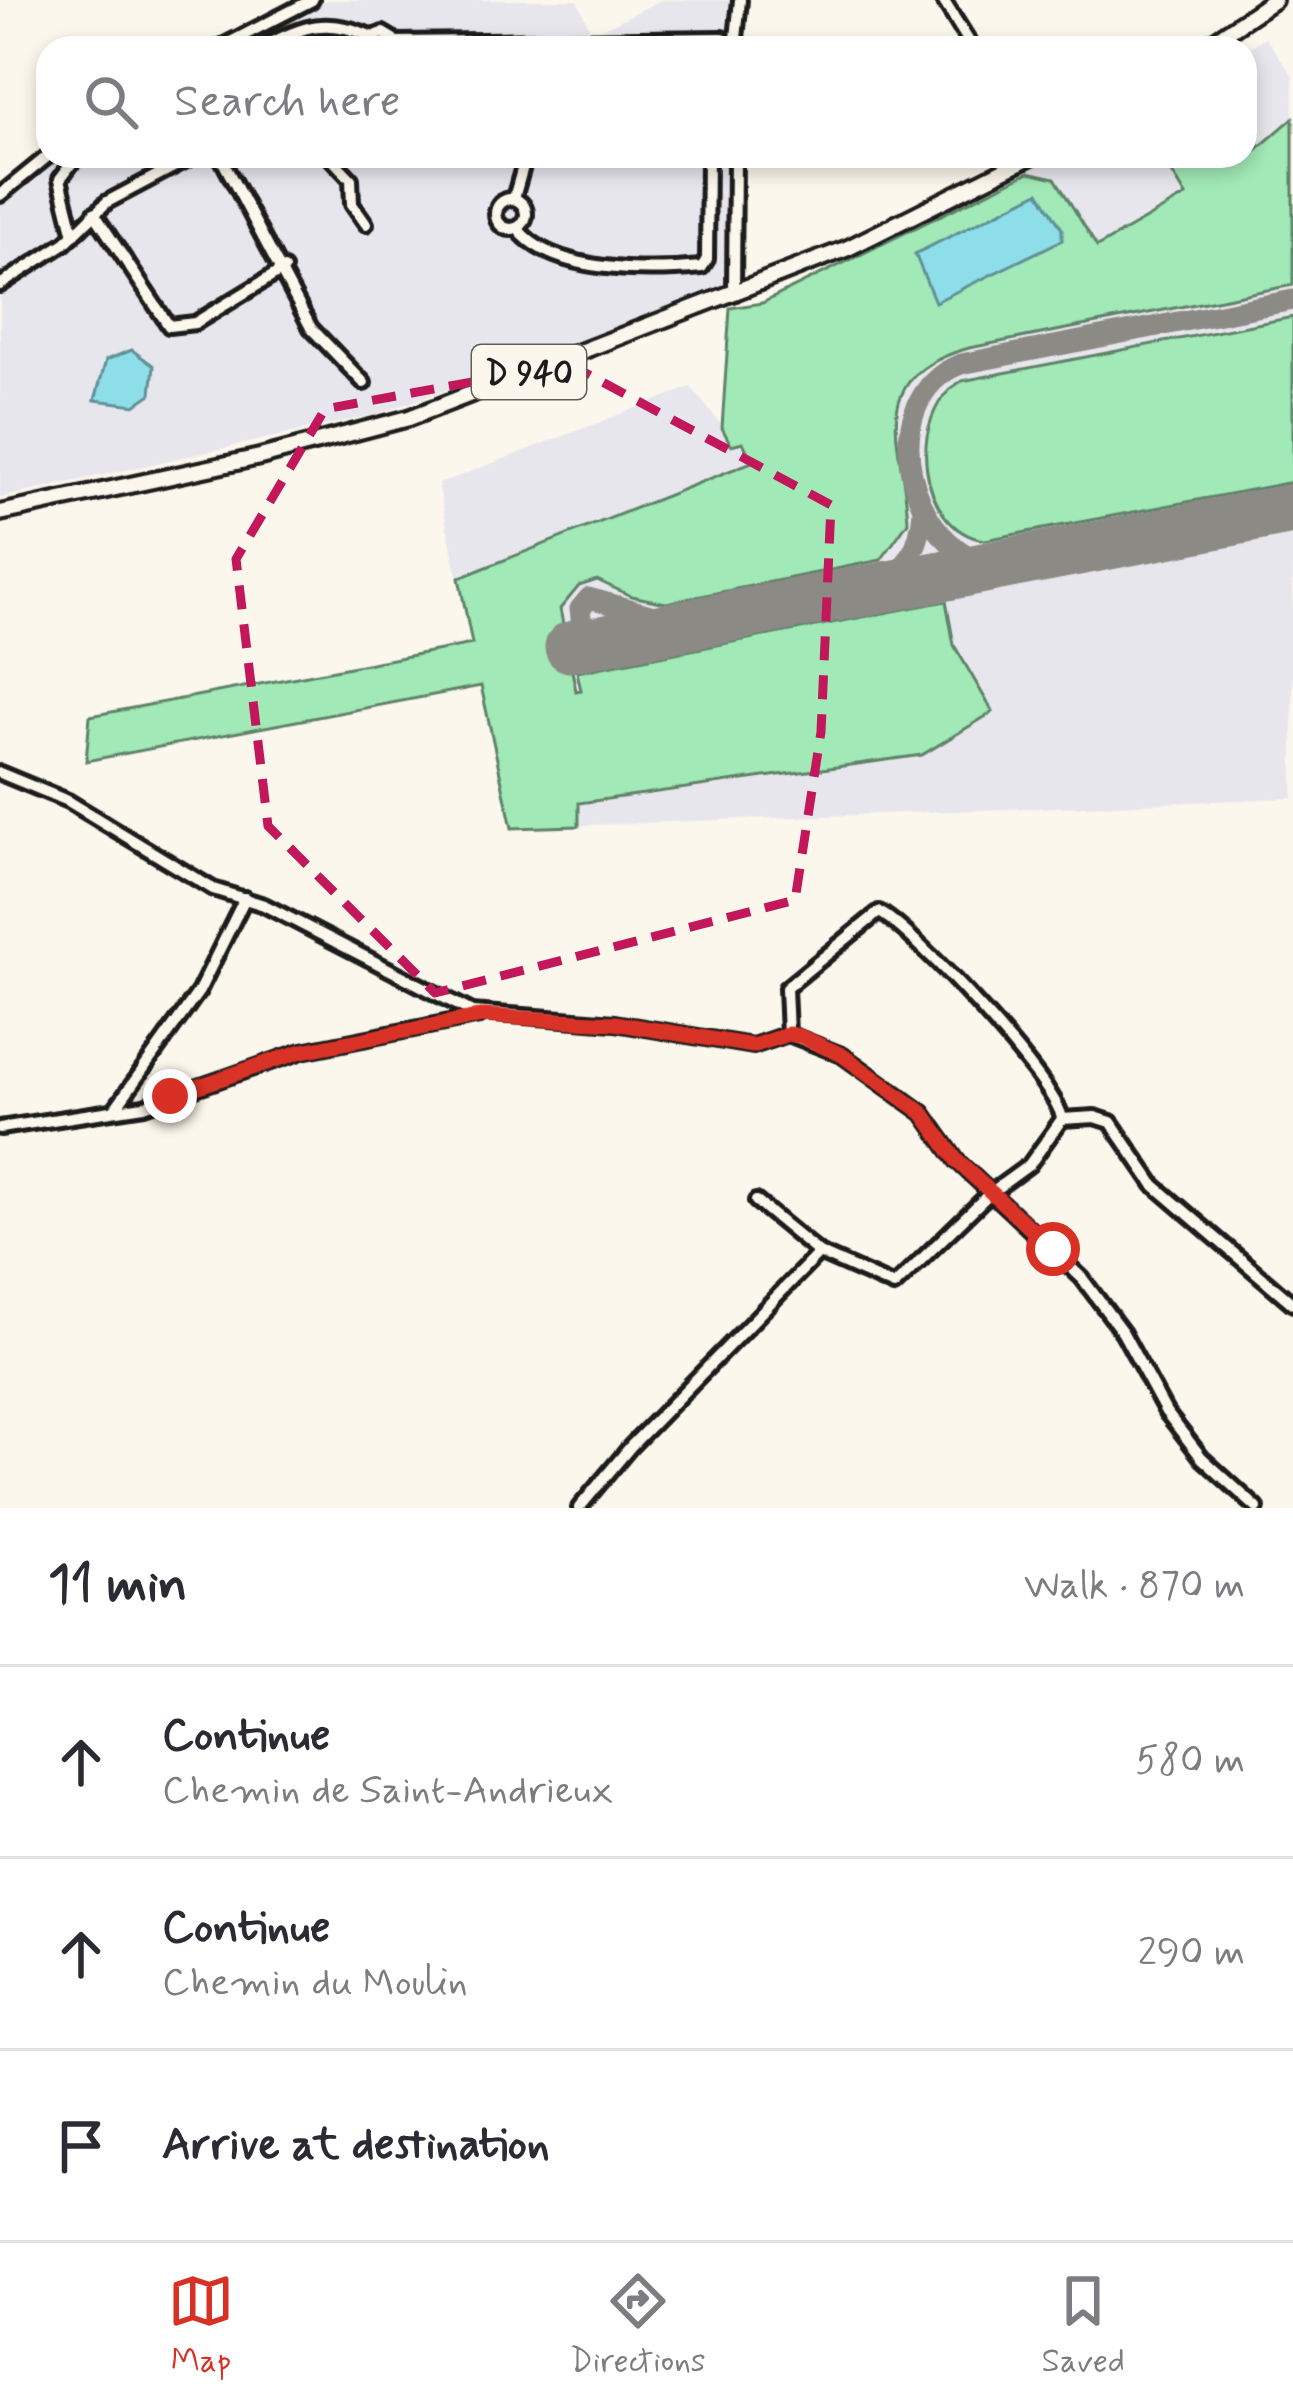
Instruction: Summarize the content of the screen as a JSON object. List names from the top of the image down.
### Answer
{
  "streets": {
    "main road": ["D 940"]
  },
  "page": {
    "search": "Search here",
    "heading": ["11 min", "Walk · 870 m"],
    "list": [
      ["Continue", "Chemin de Saint-Andrieux", "580 m"],
      ["Continue", "Chemin du Moulin", "290 m"],
      "Arrive at destination"
    ],
    "nav": ["Map", "Directions", "Saved"]
  }
}
